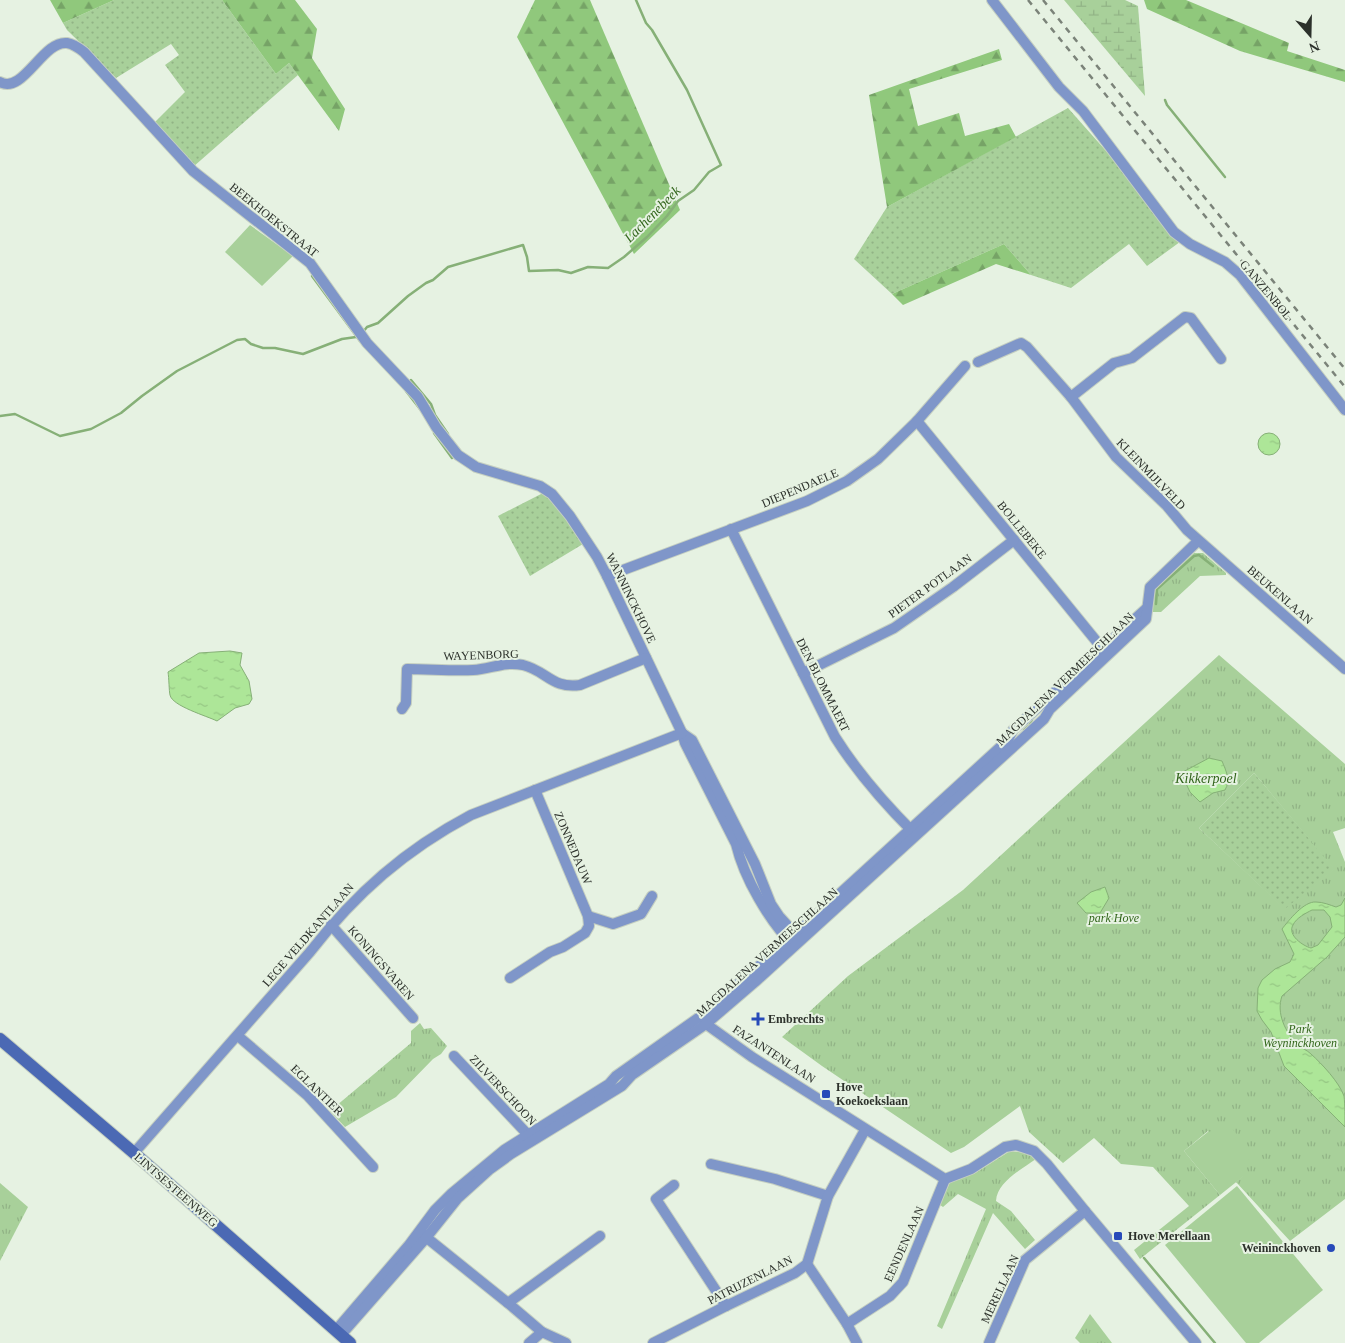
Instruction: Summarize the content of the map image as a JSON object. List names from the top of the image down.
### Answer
{
  "streets": {
    "street": [
      "BEEKHOEKSTRAAT",
      "GANZENBOL",
      "KLEINMIJLVELD",
      "DIEPENDAELE",
      "BOLLEBEKE",
      "PIETER POTLAAN",
      "BEUKENLAAN",
      "WANNINCKHOVE",
      "WAYENBORG",
      "MAGDALENA VERMEESCHLAAN",
      "DEN BLOMMAERT",
      "ZONNEDAUW",
      "LEGE VELDKANTLAAN",
      "KONINGSVAREN",
      "FAZANTENLAAN",
      "EGLANTIER",
      "ZILVERSCHOON",
      "LINTSESTEENWEG",
      "EENDENLAAN",
      "PATRIJZENLAAN",
      "MERELLAAN"
    ]
  },
  "crossings": [
    ["BEEKHOEKSTRAAT", "WANNINCKHOVE"],
    ["KLEINMIJLVELD", "BEUKENLAAN"],
    ["KLEINMIJLVELD", "MAGDALENA VERMEESCHLAAN"],
    ["DIEPENDAELE", "BOLLEBEKE"],
    ["DIEPENDAELE", "WANNINCKHOVE"],
    ["DIEPENDAELE", "DEN BLOMMAERT"],
    ["BOLLEBEKE", "PIETER POTLAAN"],
    ["BOLLEBEKE", "MAGDALENA VERMEESCHLAAN"],
    ["PIETER POTLAAN", "DEN BLOMMAERT"],
    ["BEUKENLAAN", "MAGDALENA VERMEESCHLAAN"],
    ["WANNINCKHOVE", "WAYENBORG"],
    ["WANNINCKHOVE", "MAGDALENA VERMEESCHLAAN"],
    ["WANNINCKHOVE", "LEGE VELDKANTLAAN"],
    ["MAGDALENA VERMEESCHLAAN", "DEN BLOMMAERT"],
    ["MAGDALENA VERMEESCHLAAN", "FAZANTENLAAN"],
    ["MAGDALENA VERMEESCHLAAN", "ZILVERSCHOON"],
    ["MAGDALENA VERMEESCHLAAN", "LINTSESTEENWEG"],
    ["ZONNEDAUW", "LEGE VELDKANTLAAN"],
    ["LEGE VELDKANTLAAN", "KONINGSVAREN"],
    ["LEGE VELDKANTLAAN", "EGLANTIER"],
    ["LEGE VELDKANTLAAN", "LINTSESTEENWEG"],
    ["FAZANTENLAAN", "EENDENLAAN"],
    ["FAZANTENLAAN", "PATRIJZENLAAN"]
  ],
  "water": ["Lachenebeek", "Kikkerpoel"],
  "parks": ["park Hove", "Park Weyninckhoven"],
  "places": {
    "health": ["Embrechts"],
    "transit": ["Hove Koekoekslaan", "Hove Merellaan"],
    "other": ["Weininckhoven"]
  },
  "north": "bottom"
}
